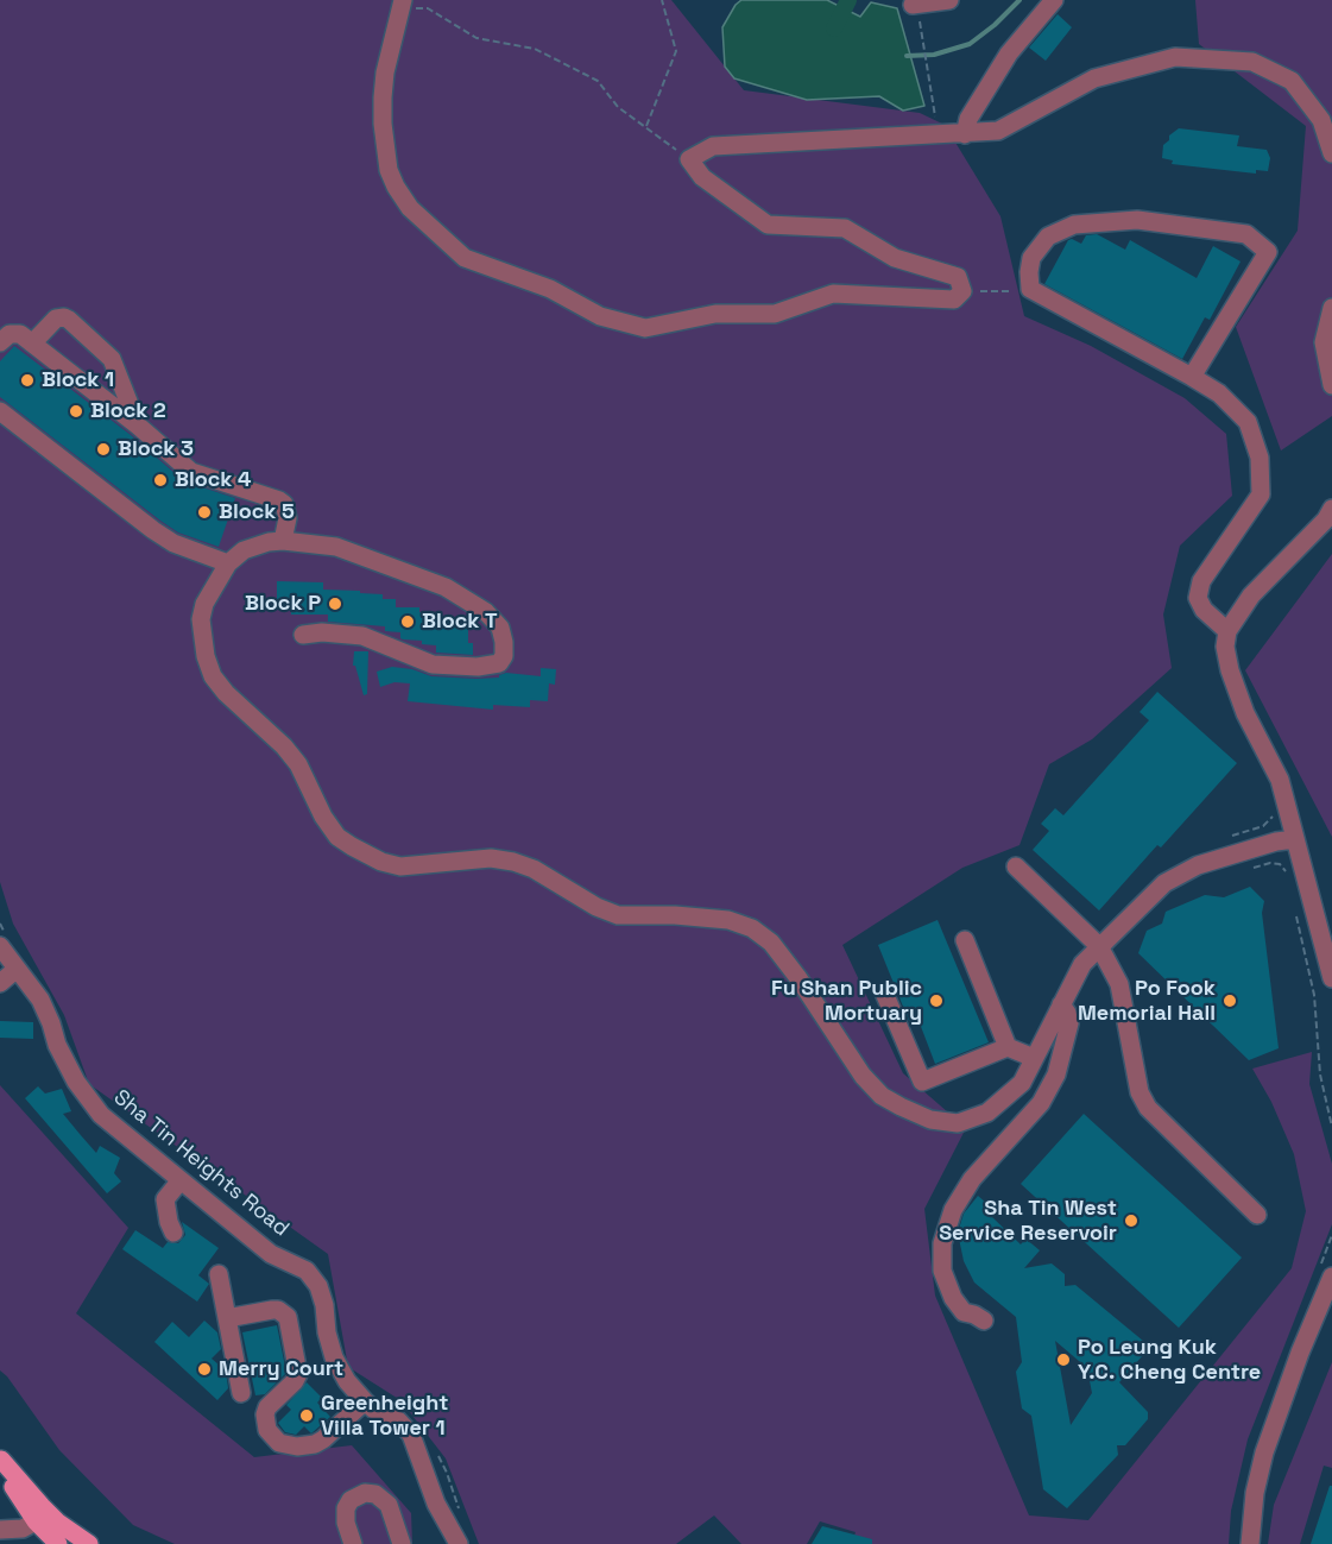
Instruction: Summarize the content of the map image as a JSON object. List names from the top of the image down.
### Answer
{
  "streets": {
    "street": ["Sha Tin Heights Road"]
  },
  "places": [
    "Block 1",
    "Block 2",
    "Block 3",
    "Block 4",
    "Block 5",
    "Block P",
    "Block T",
    "Fu Shan Public Mortuary",
    "Po Fook Memorial Hall",
    "Sha Tin West Service Reservoir",
    "Po Leung Kuk Y.C. Cheng Centre",
    "Merry Court",
    "Greenheight Villa Tower 1"
  ]
}
